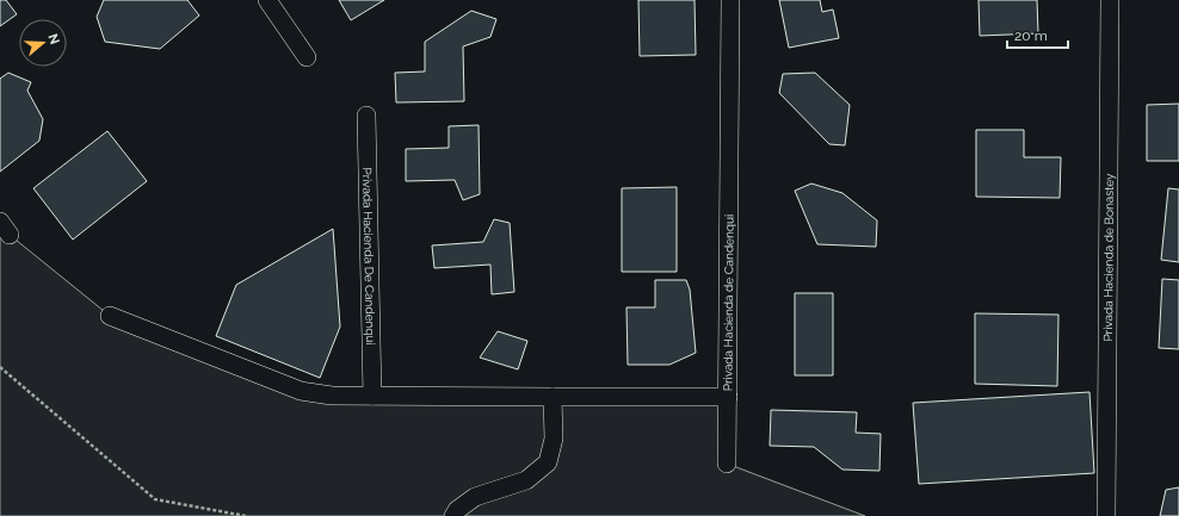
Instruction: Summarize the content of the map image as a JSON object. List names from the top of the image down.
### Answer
{
  "streets": {
    "street": ["Privada Hacienda De Candenqui", "Privada Hacienda de Bonastey", "Privada Hacienda de Candenqui"]
  },
  "scale_bar": "20 m",
  "north": "right"
}
